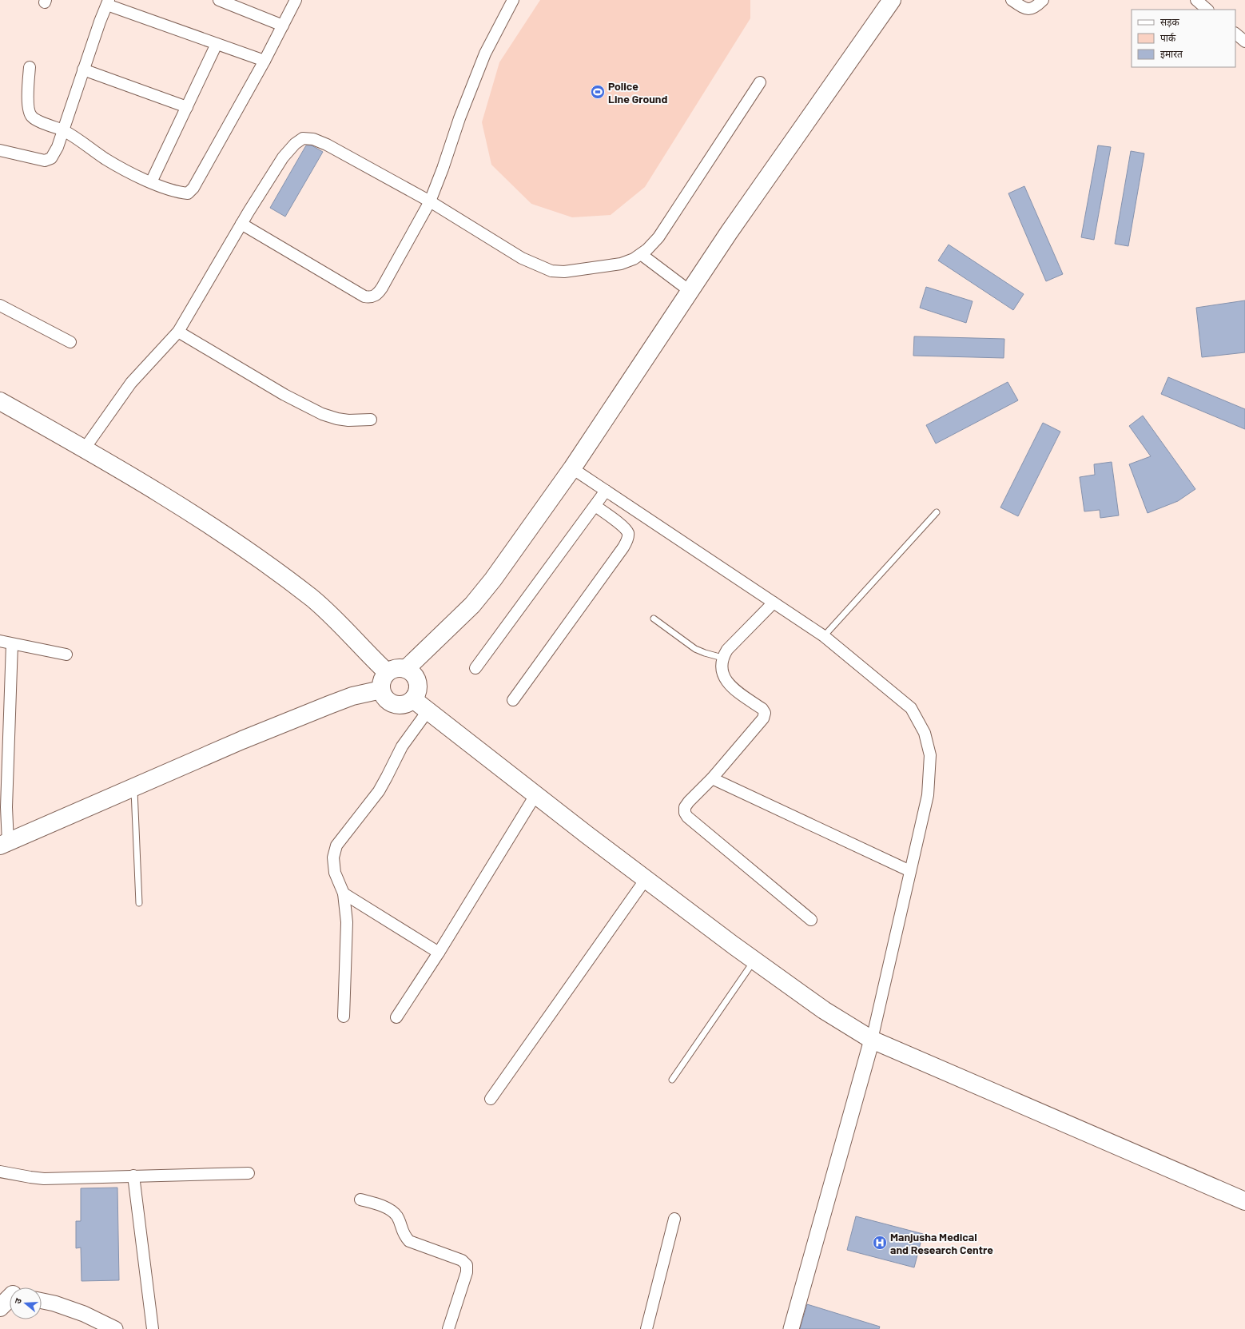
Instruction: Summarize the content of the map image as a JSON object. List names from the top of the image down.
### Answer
{
  "places": {
    "sports": ["Police Line Ground"],
    "hospital": ["Manjusha Medical and Research Centre"]
  },
  "legend": ["सड़क", "पार्क", "इमारत"],
  "north": "left"
}
